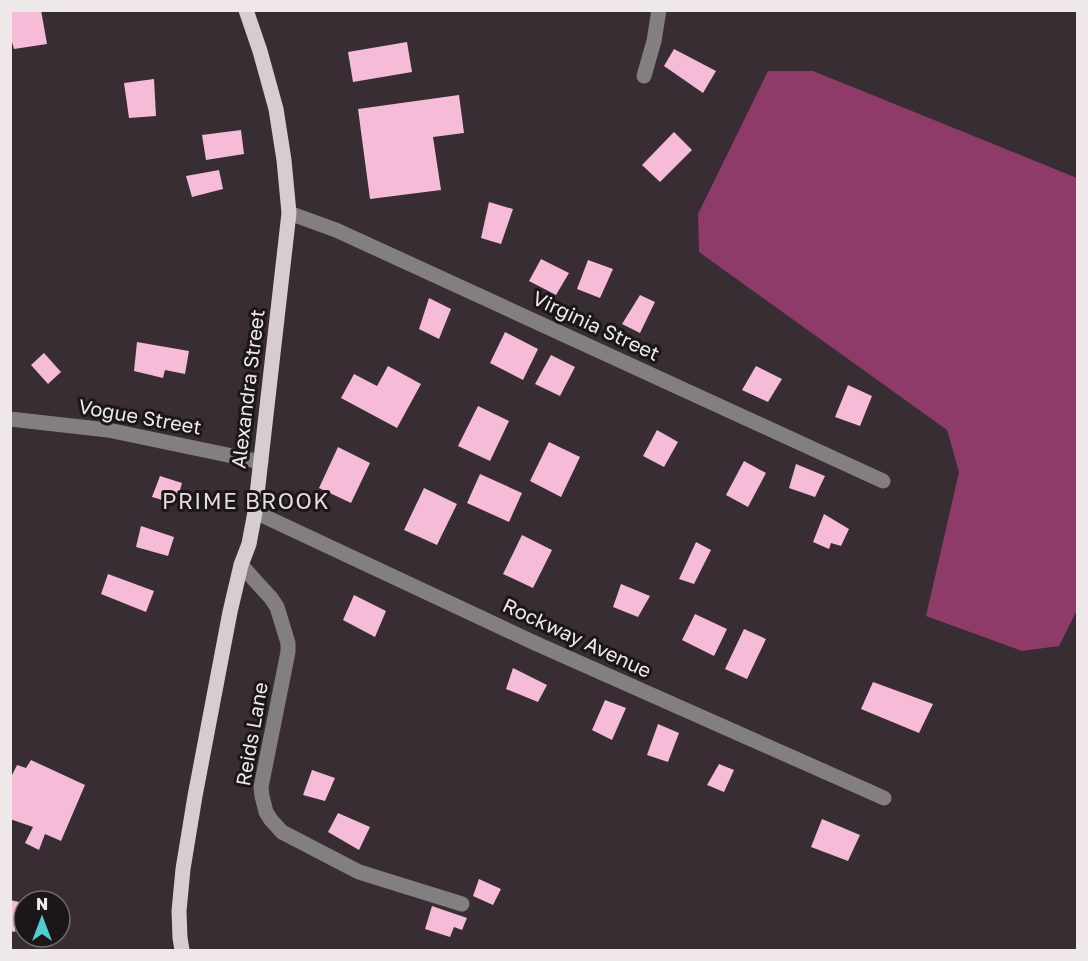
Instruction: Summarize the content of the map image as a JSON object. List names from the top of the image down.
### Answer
{
  "streets": {
    "main road": ["Alexandra Street"],
    "street": [
      "Virginia Street",
      "Vogue Street",
      "Rockway Avenue",
      "Reids Lane"
    ]
  },
  "crossings": [
    ["Virginia Street", "Alexandra Street"],
    ["Alexandra Street", "Vogue Street"],
    ["Alexandra Street", "Rockway Avenue"],
    ["Alexandra Street", "Reids Lane"]
  ],
  "districts": ["PRIME BROOK"],
  "north": "top"
}
